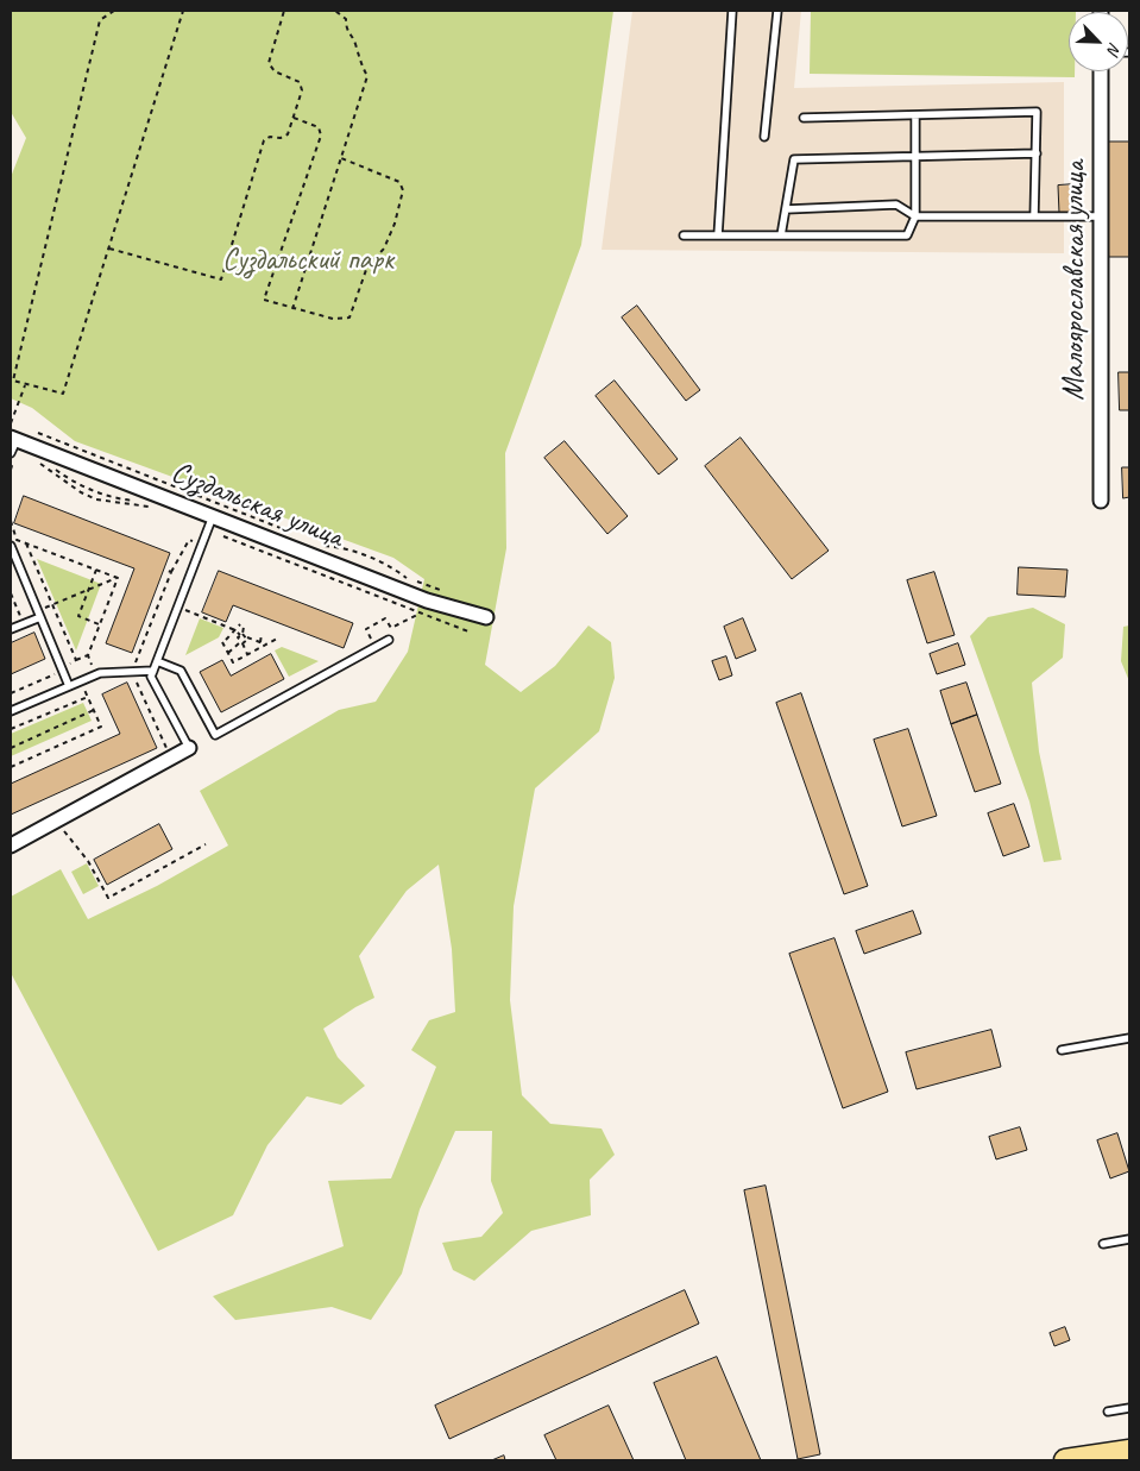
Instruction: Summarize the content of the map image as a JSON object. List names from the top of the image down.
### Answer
{
  "streets": {
    "street": ["Малоярославская улица", "Суздальская улица"]
  },
  "parks": ["Суздальский парк"],
  "north": "bottom right"
}
